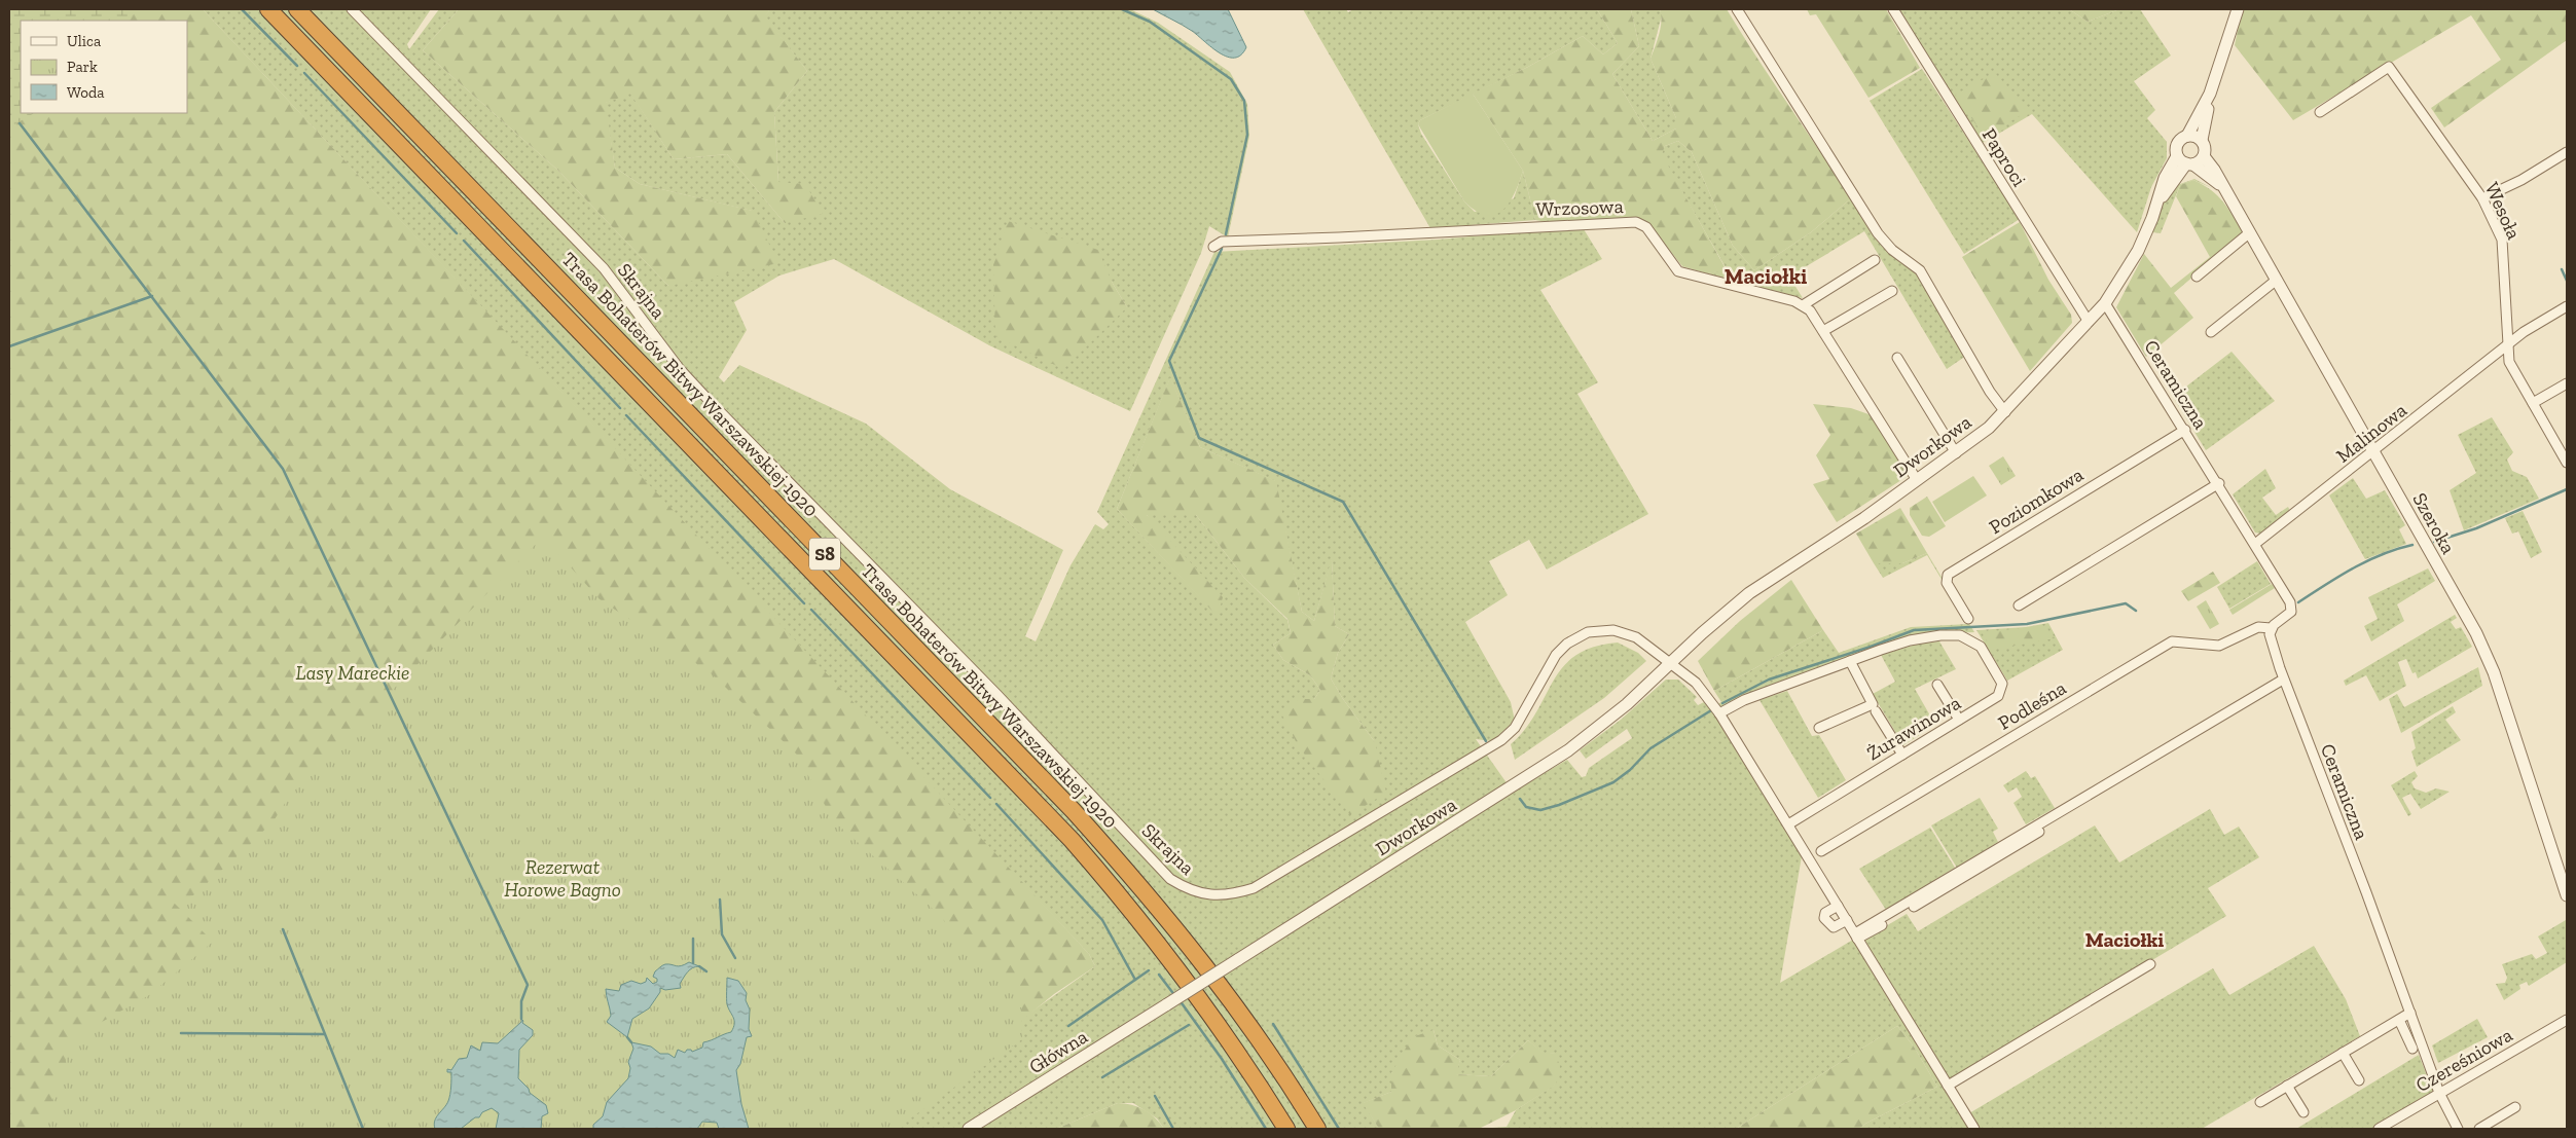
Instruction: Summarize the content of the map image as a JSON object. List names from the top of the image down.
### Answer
{
  "streets": {
    "highway": ["Trasa Bohaterów Bitwy Warszawskiej 1920", "S8"],
    "street": [
      "Paproci",
      "Wrzosowa",
      "Wesoła",
      "Skrajna",
      "Ceramiczna",
      "Malinowa",
      "Dworkowa",
      "Poziomkowa",
      "Szeroka",
      "Podleśna",
      "Żurawinowa",
      "Główna",
      "Czereśniowa"
    ]
  },
  "crossings": [
    ["Paproci", "Dworkowa"],
    ["Wesoła", "Malinowa"],
    ["Skrajna", "Dworkowa"],
    ["Ceramiczna", "Malinowa"],
    ["Ceramiczna", "Dworkowa"],
    ["Ceramiczna", "Poziomkowa"],
    ["Ceramiczna", "Podleśna"],
    ["Ceramiczna", "Czereśniowa"],
    ["Malinowa", "Szeroka"],
    ["Dworkowa", "Szeroka"],
    ["Dworkowa", "Główna"]
  ],
  "districts": ["Maciołki", "Maciołki"],
  "parks": ["Lasy Mareckie", "Rezerwat Horowe Bagno"],
  "legend": ["Ulica", "Park", "Woda"]
}
